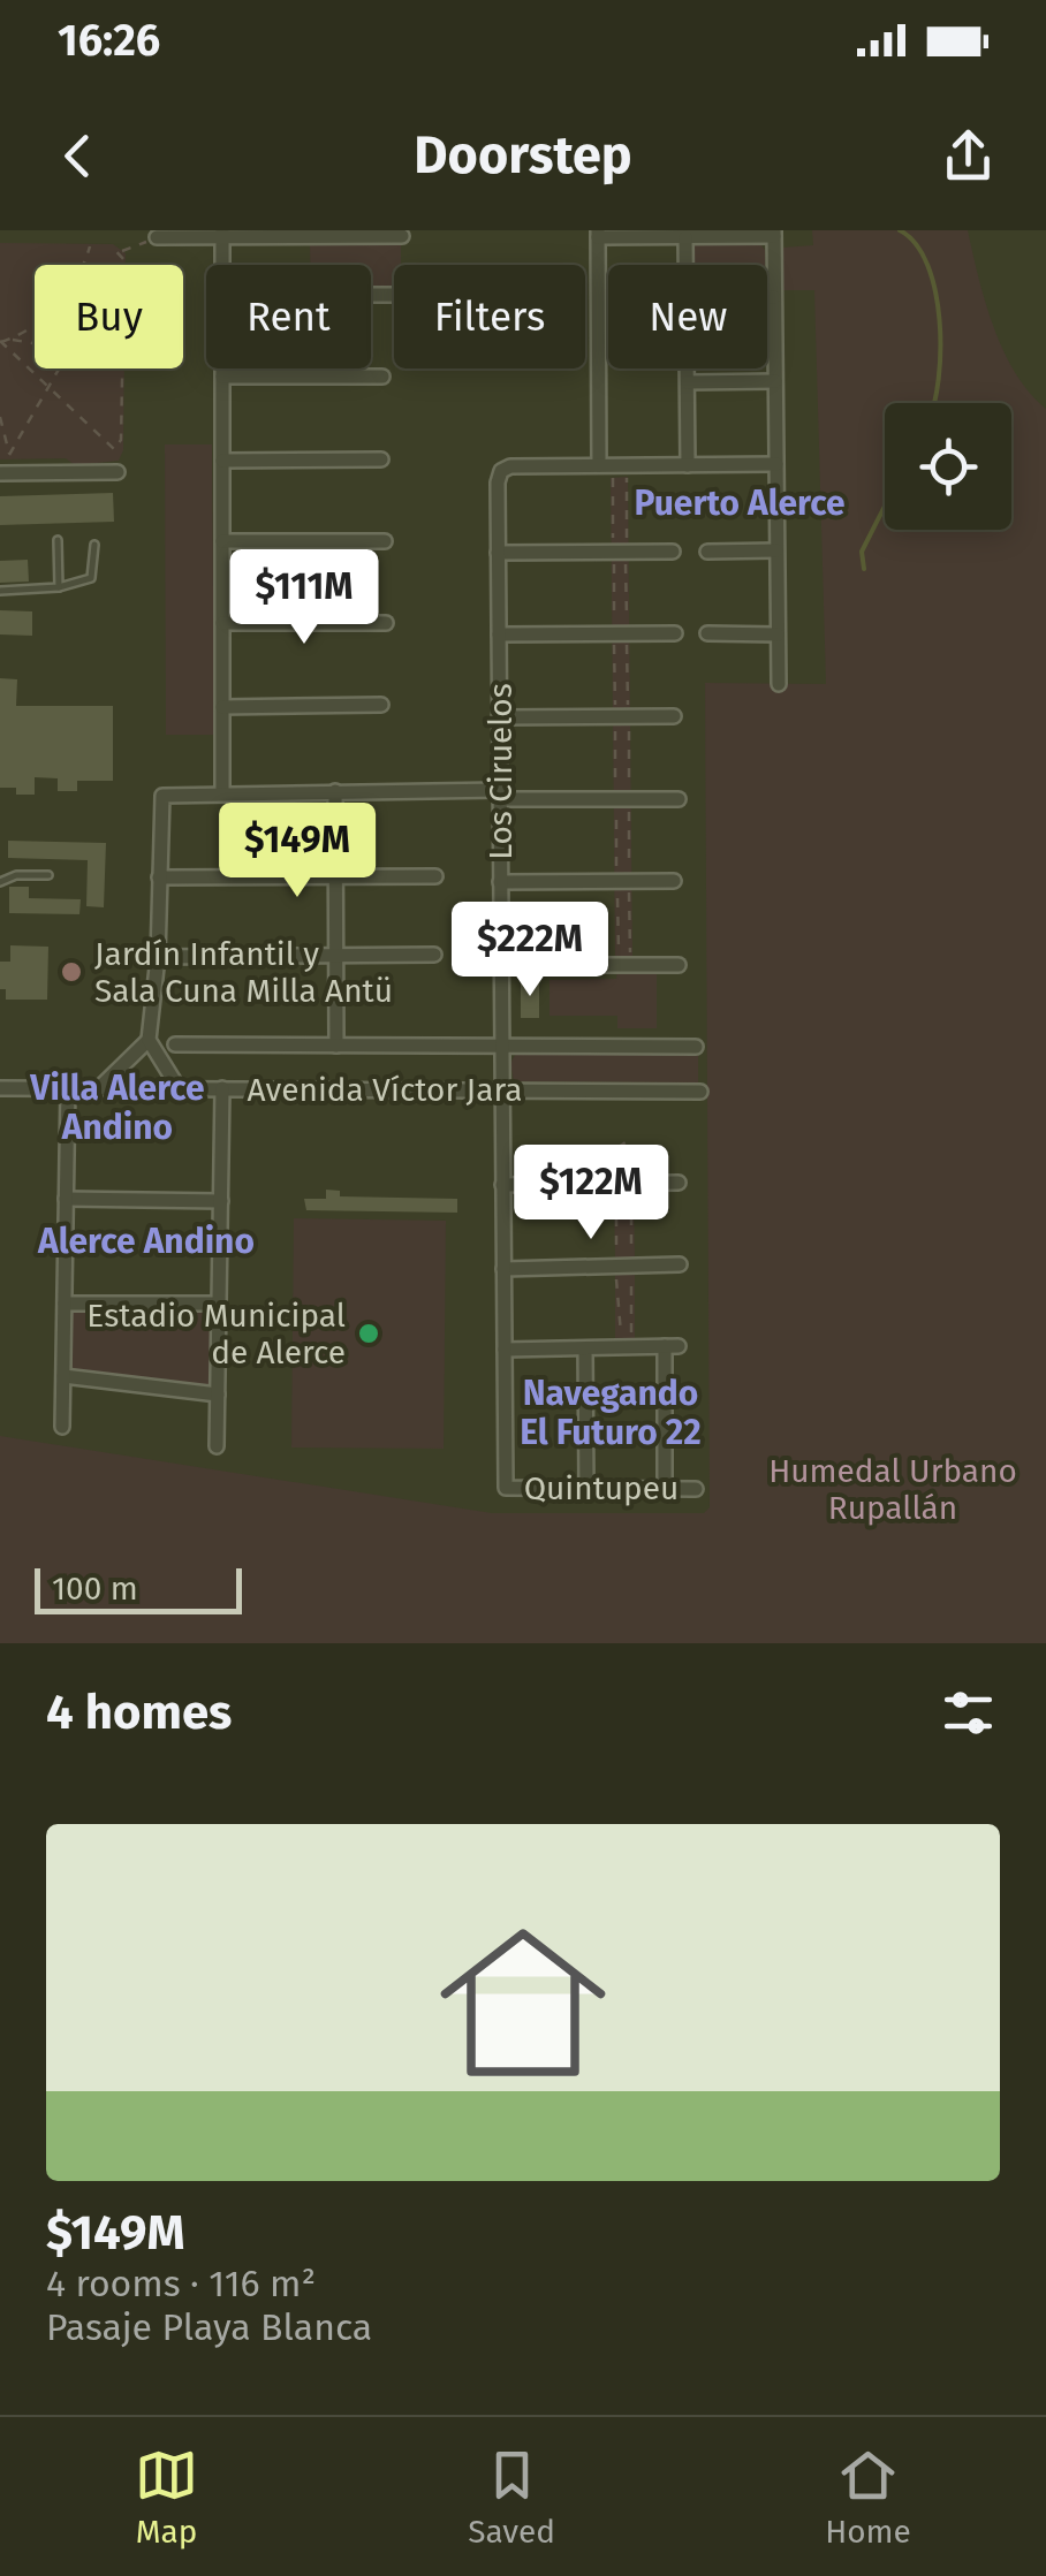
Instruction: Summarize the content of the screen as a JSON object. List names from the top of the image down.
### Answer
{
  "streets": {
    "street": ["Los Ciruelos", "Avenida Víctor Jara", "Quintupeu"]
  },
  "crossings": [
    ["Los Ciruelos", "Avenida Víctor Jara"],
    ["Los Ciruelos", "Quintupeu"]
  ],
  "districts": [
    "Puerto Alerce",
    "Villa Alerce Andino",
    "Alerce Andino",
    "Navegando El Futuro 22"
  ],
  "parks": ["Humedal Urbano Rupallán"],
  "places": ["Jardín Infantil y Sala Cuna Milla Antü", "Estadio Municipal de Alerce"],
  "scale_bar": "100 m",
  "page": {
    "status": "16:26",
    "header": "Doorstep",
    "chip": [
      "Buy",
      "Rent",
      "Filters",
      "New"
    ],
    "price": [
      "$111M",
      "$149M",
      "$222M",
      "$122M"
    ],
    "scale": "100 m",
    "heading": "4 homes",
    "list": [
      {
        "name": "$149M",
        "note": "4 rooms · 116 m² · Pasaje Playa Blanca"
      }
    ],
    "tabs": ["Map", "Saved", "Home"]
  }
}
